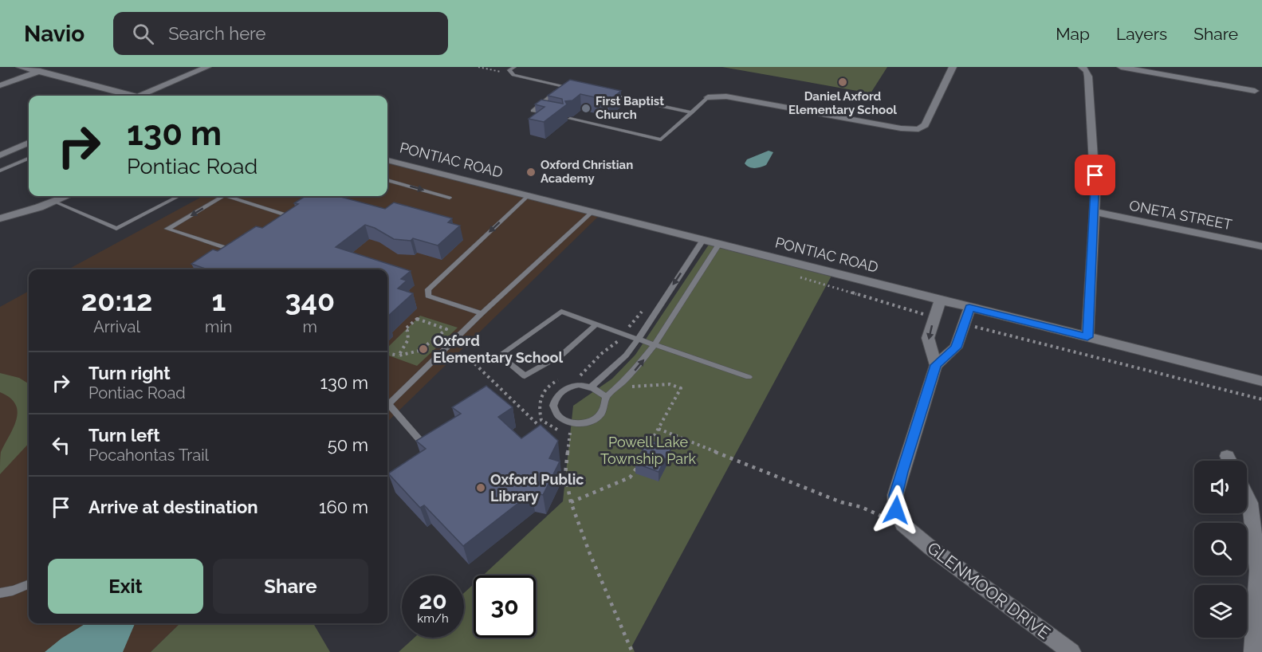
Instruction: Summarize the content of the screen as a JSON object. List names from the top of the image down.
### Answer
{
  "streets": {
    "street": ["PONTIAC ROAD", "ONETA STREET", "GLENMOOR DRIVE"]
  },
  "parks": ["Powell Lake Township Park"],
  "places": [
    "Daniel Axford Elementary School",
    "First Baptist Church",
    "Oxford Christian Academy",
    "Oxford Elementary School",
    "Oxford Public Library"
  ],
  "page": {
    "header": "Navio",
    "search": "Search here",
    "nav": ["Map", "Layers", "Share"],
    "turn": ["130 m", "Pontiac Road"],
    "eta": [
      "20:12",
      "Arrival",
      "1",
      "min",
      "340",
      "m"
    ],
    "list": [
      {
        "name": "Turn right",
        "note": "Pontiac Road",
        "value": "130 m"
      },
      {
        "name": "Turn left",
        "note": "Pocahontas Trail",
        "value": "50 m"
      },
      {
        "name": "Arrive at destination",
        "value": "160 m"
      }
    ],
    "buttons": ["Exit", "Share"],
    "speed": "20 km/h",
    "limit": "30"
  }
}
